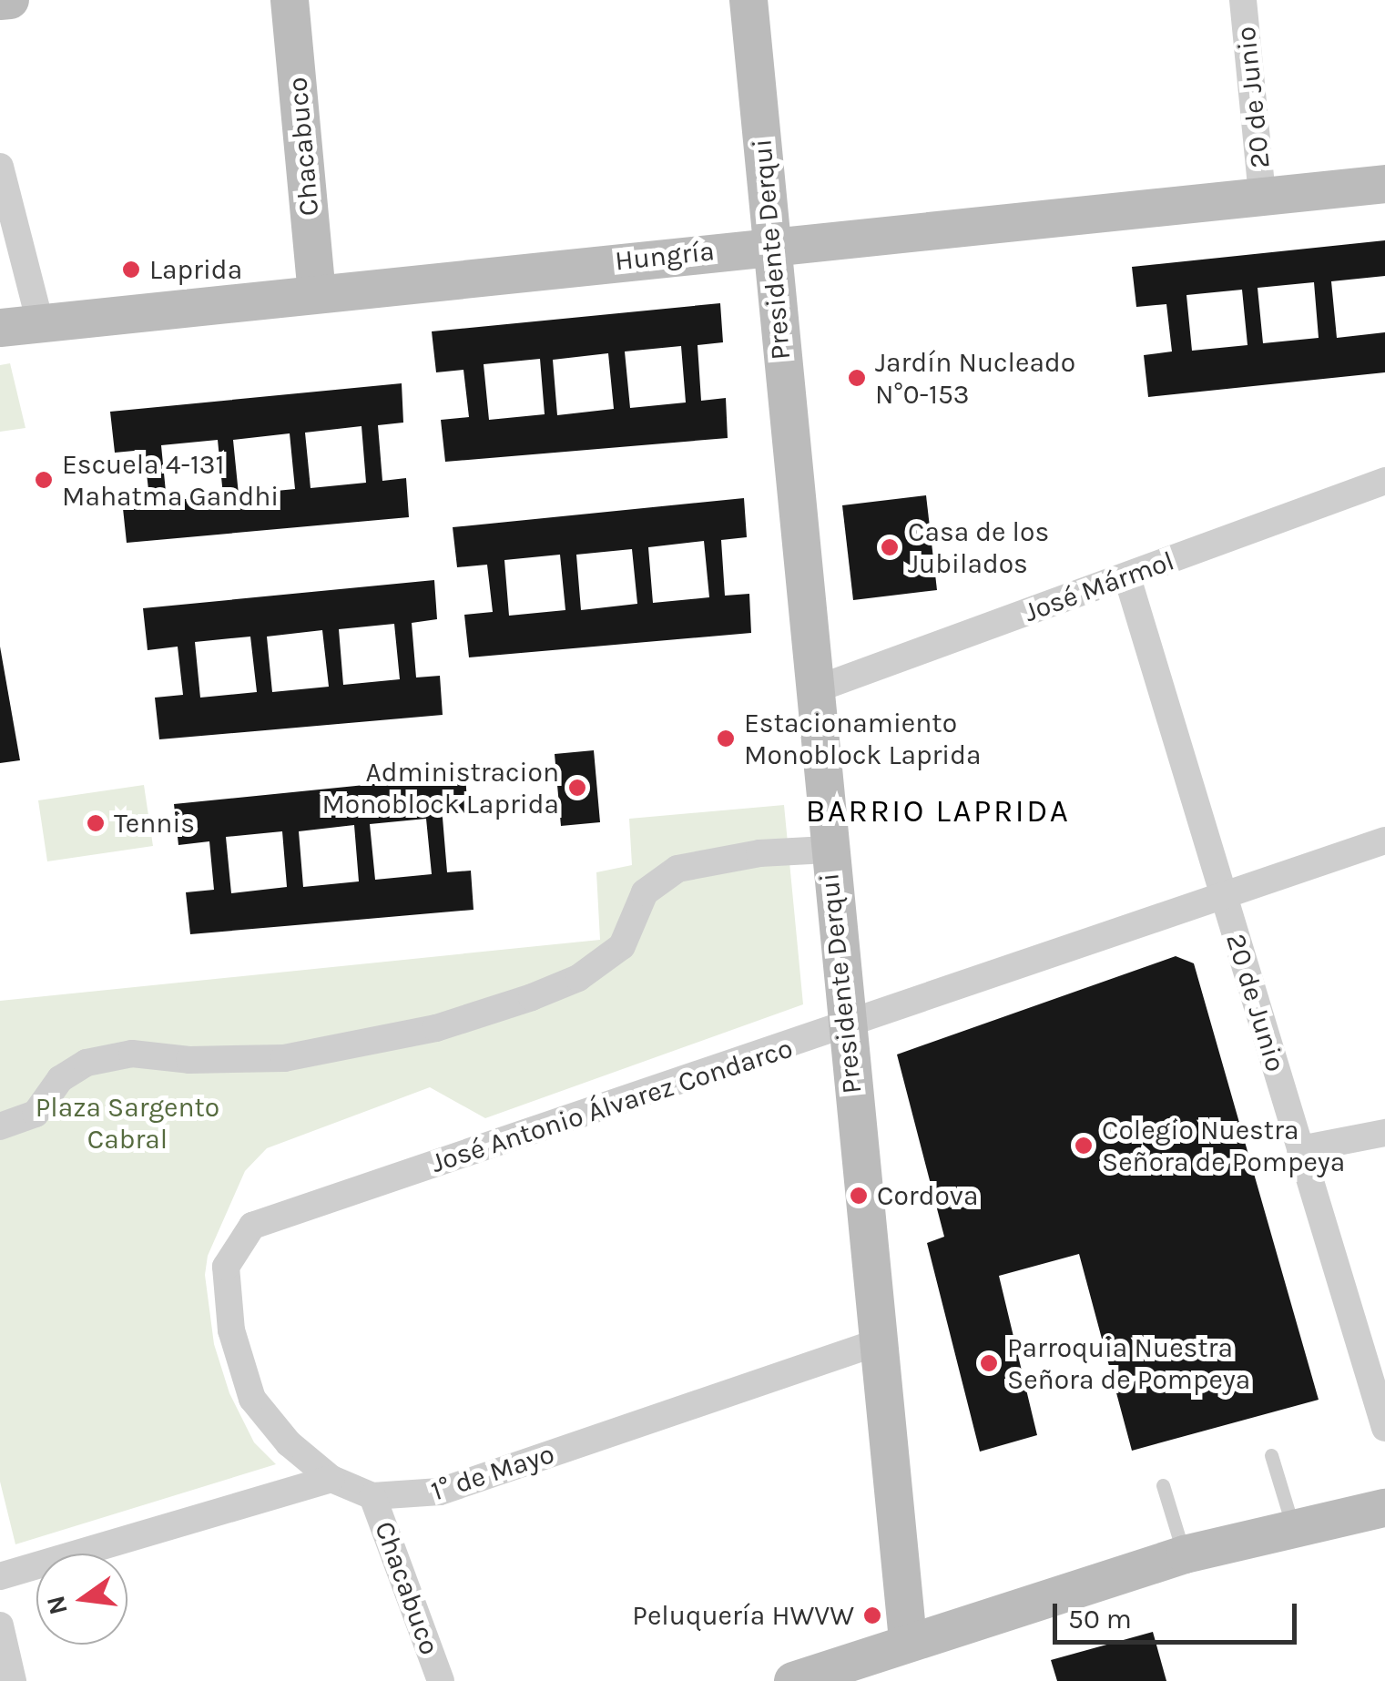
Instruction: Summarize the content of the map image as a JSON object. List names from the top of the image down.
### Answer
{
  "streets": {
    "street": [
      "20 de Junio",
      "Chacabuco",
      "Presidente Derqui",
      "Hungría",
      "José Mármol",
      "José Antonio Álvarez Condarco",
      "1° de Mayo"
    ]
  },
  "crossings": [
    ["20 de Junio", "Hungría"],
    ["20 de Junio", "José Mármol"],
    ["20 de Junio", "José Antonio Álvarez Condarco"],
    ["Chacabuco", "Hungría"],
    ["Chacabuco", "1° de Mayo"],
    ["Presidente Derqui", "Hungría"],
    ["Presidente Derqui", "José Mármol"],
    ["Presidente Derqui", "José Antonio Álvarez Condarco"],
    ["Presidente Derqui", "1° de Mayo"],
    ["José Antonio Álvarez Condarco", "1° de Mayo"]
  ],
  "districts": ["BARRIO LAPRIDA"],
  "parks": ["Plaza Sargento Cabral"],
  "places": [
    "Laprida",
    "Jardín Nucleado N°0-153",
    "Escuela 4-131 Mahatma Gandhi",
    "Casa de los Jubilados",
    "Estacionamiento Monoblock Laprida",
    "Administracion Monoblock Laprida",
    "Tennis",
    "Colegio Nuestra Señora de Pompeya",
    "Cordova",
    "Parroquia Nuestra Señora de Pompeya",
    "Peluquería HWVW"
  ],
  "scale_bar": "50 m",
  "north": "left"
}
